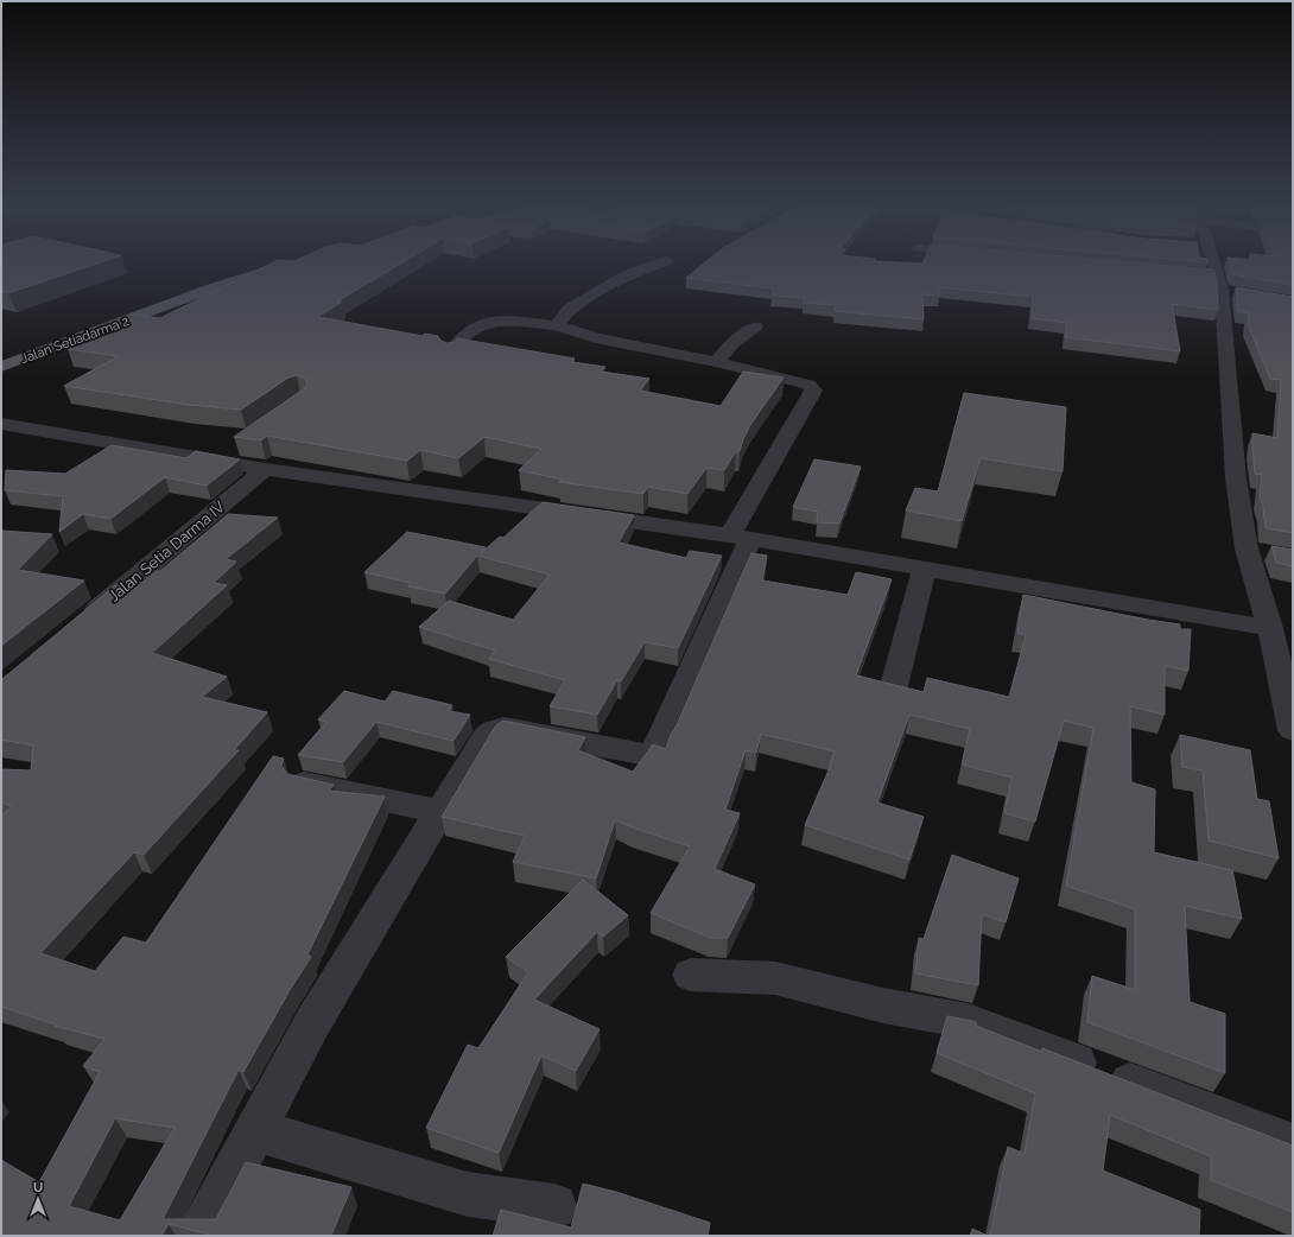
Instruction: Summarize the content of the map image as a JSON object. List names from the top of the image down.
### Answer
{
  "streets": {
    "main road": ["Jalan Setiadarma 2"],
    "street": ["Jalan Setia Darma IV"]
  },
  "north": "top"
}
